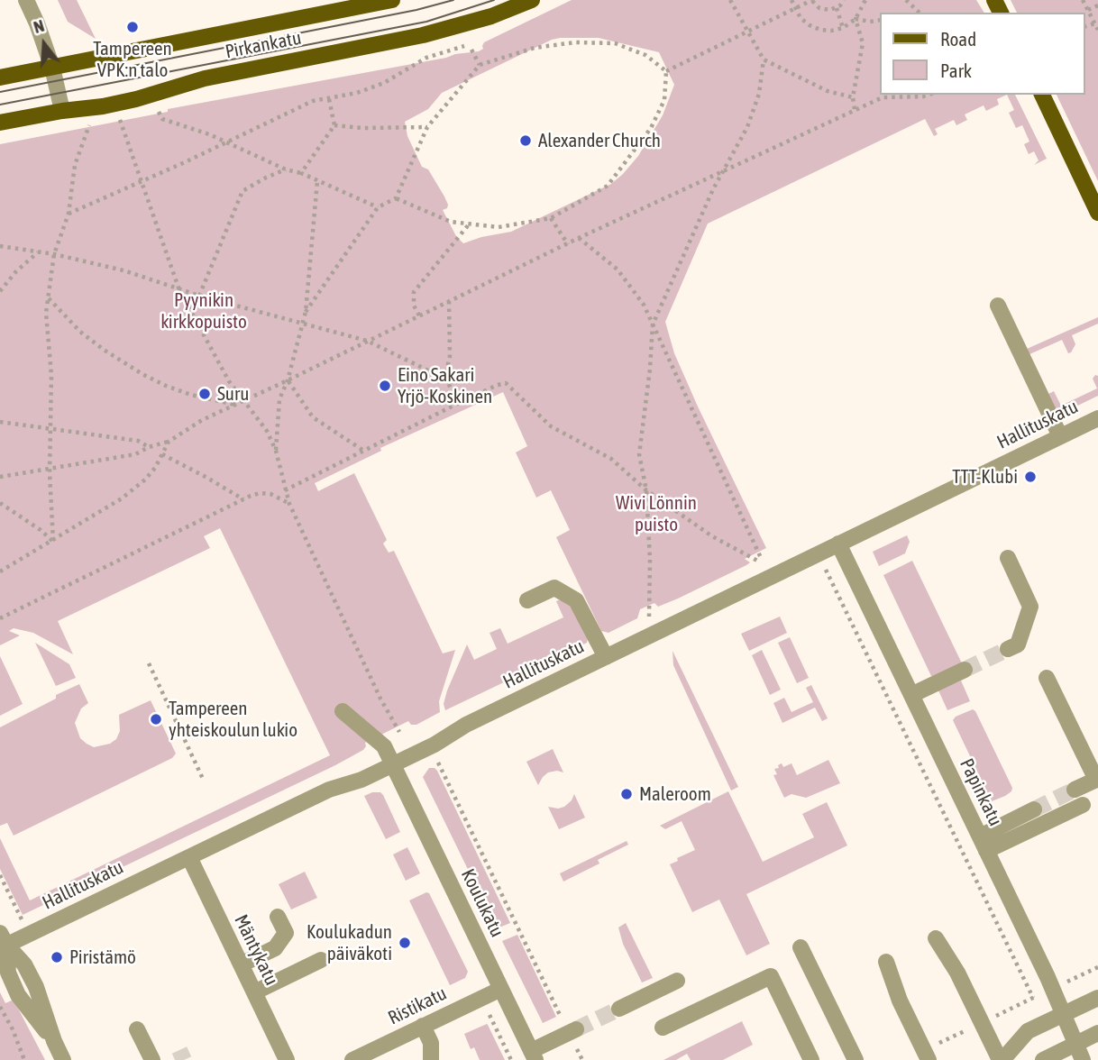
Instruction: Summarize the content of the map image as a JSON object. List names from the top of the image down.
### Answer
{
  "streets": {
    "main road": ["Pirkankatu"],
    "street": [
      "Hallituskatu",
      "Papinkatu",
      "Koulukatu",
      "Mäntykatu",
      "Ristikatu"
    ]
  },
  "crossings": [
    ["Hallituskatu", "Papinkatu"],
    ["Hallituskatu", "Koulukatu"],
    ["Hallituskatu", "Mäntykatu"],
    ["Koulukatu", "Ristikatu"]
  ],
  "parks": ["Pyynikin kirkkopuisto", "Wivi Lönnin puisto"],
  "places": [
    "Tampereen VPK:n talo",
    "Alexander Church",
    "Eino Sakari Yrjö-Koskinen",
    "Suru",
    "TTT-Klubi",
    "Tampereen yhteiskoulun lukio",
    "Maleroom",
    "Koulukadun päiväkoti",
    "Piristämö"
  ],
  "legend": ["Road", "Park"],
  "north": "top"
}
